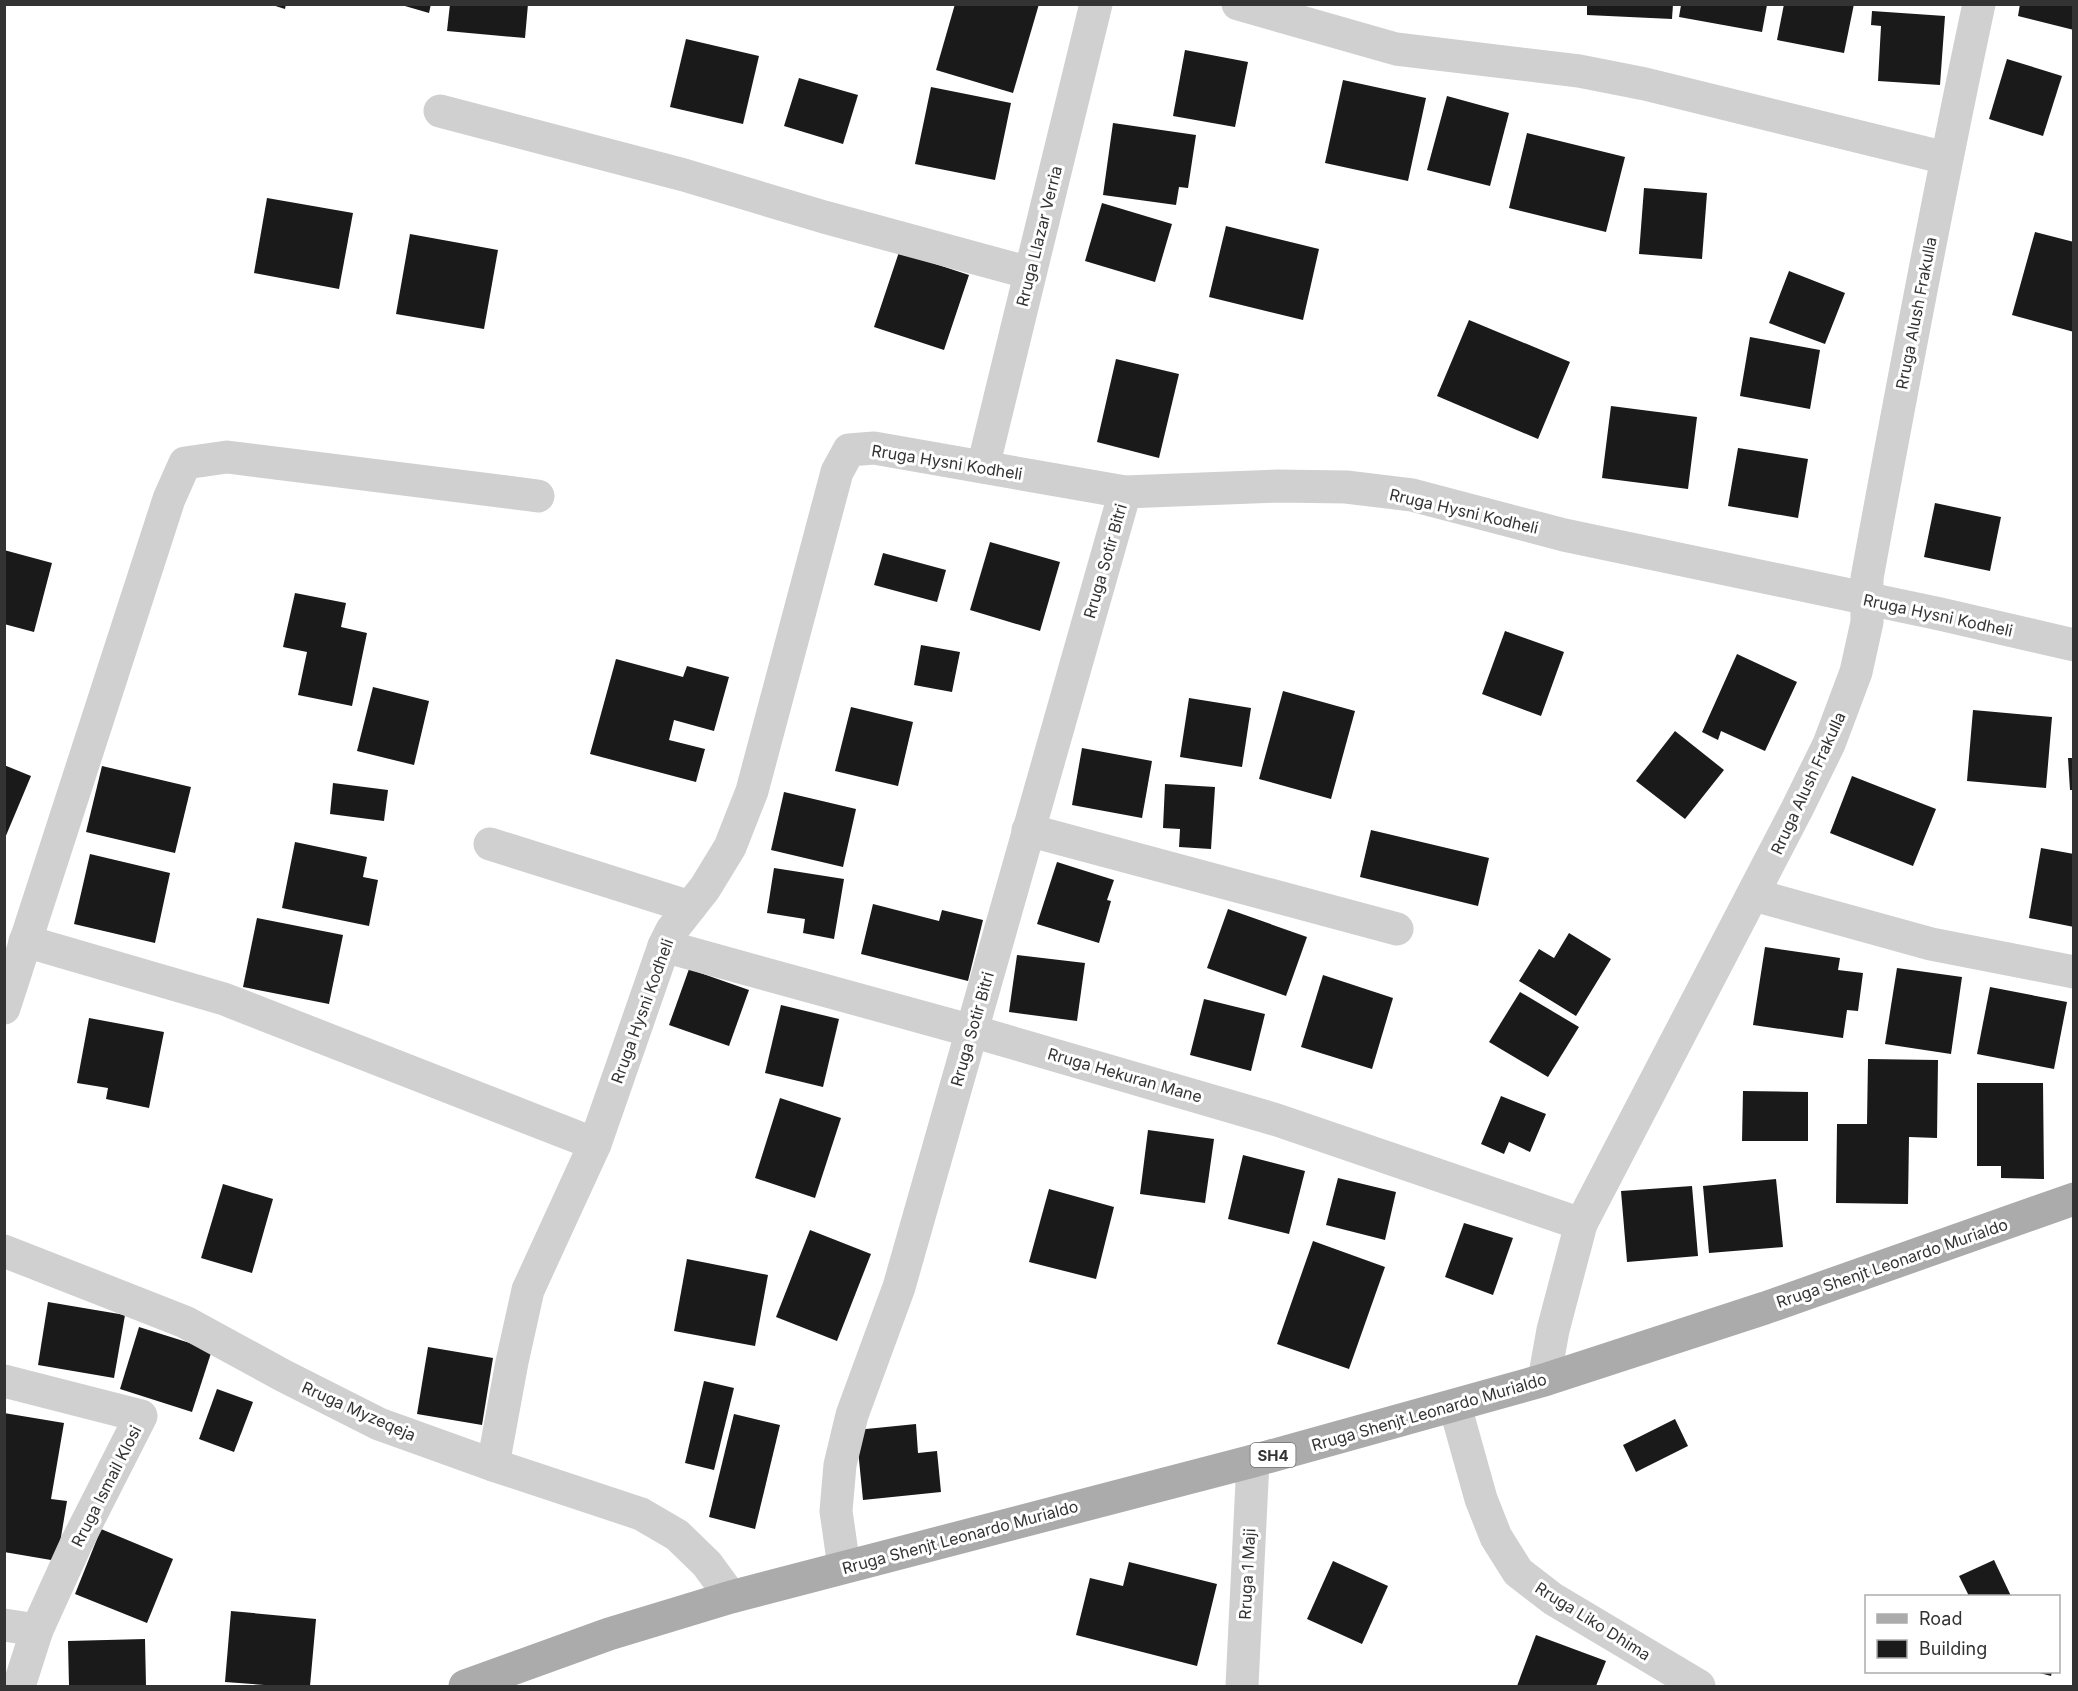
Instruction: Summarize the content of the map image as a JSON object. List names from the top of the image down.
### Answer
{
  "streets": {
    "main road": ["Rruga Shenjt Leonardo Murialdo", "SH4"],
    "street": [
      "Rruga Llazar Verria",
      "Rruga Alush Frakulla",
      "Rruga Hysni Kodheli",
      "Rruga Sotir Bitri",
      "Rruga Hekuran Mane",
      "Rruga Myzeqeja",
      "Rruga Ismail Klosi",
      "Rruga 1 Maji",
      "Rruga Liko Dhima"
    ]
  },
  "crossings": [
    ["Rruga Llazar Verria", "Rruga Hysni Kodheli"],
    ["Rruga Alush Frakulla", "Rruga Hysni Kodheli"],
    ["Rruga Alush Frakulla", "Rruga Hekuran Mane"],
    ["Rruga Alush Frakulla", "Rruga Shenjt Leonardo Murialdo"],
    ["Rruga Hysni Kodheli", "Rruga Sotir Bitri"],
    ["Rruga Hysni Kodheli", "Rruga Hekuran Mane"],
    ["Rruga Hysni Kodheli", "Rruga Myzeqeja"],
    ["Rruga Sotir Bitri", "Rruga Hekuran Mane"],
    ["Rruga Sotir Bitri", "Rruga Shenjt Leonardo Murialdo"],
    ["Rruga Shenjt Leonardo Murialdo", "Rruga Myzeqeja"],
    ["Rruga Shenjt Leonardo Murialdo", "Rruga 1 Maji"],
    ["Rruga Shenjt Leonardo Murialdo", "Rruga Liko Dhima"]
  ],
  "legend": ["Road", "Building"]
}
